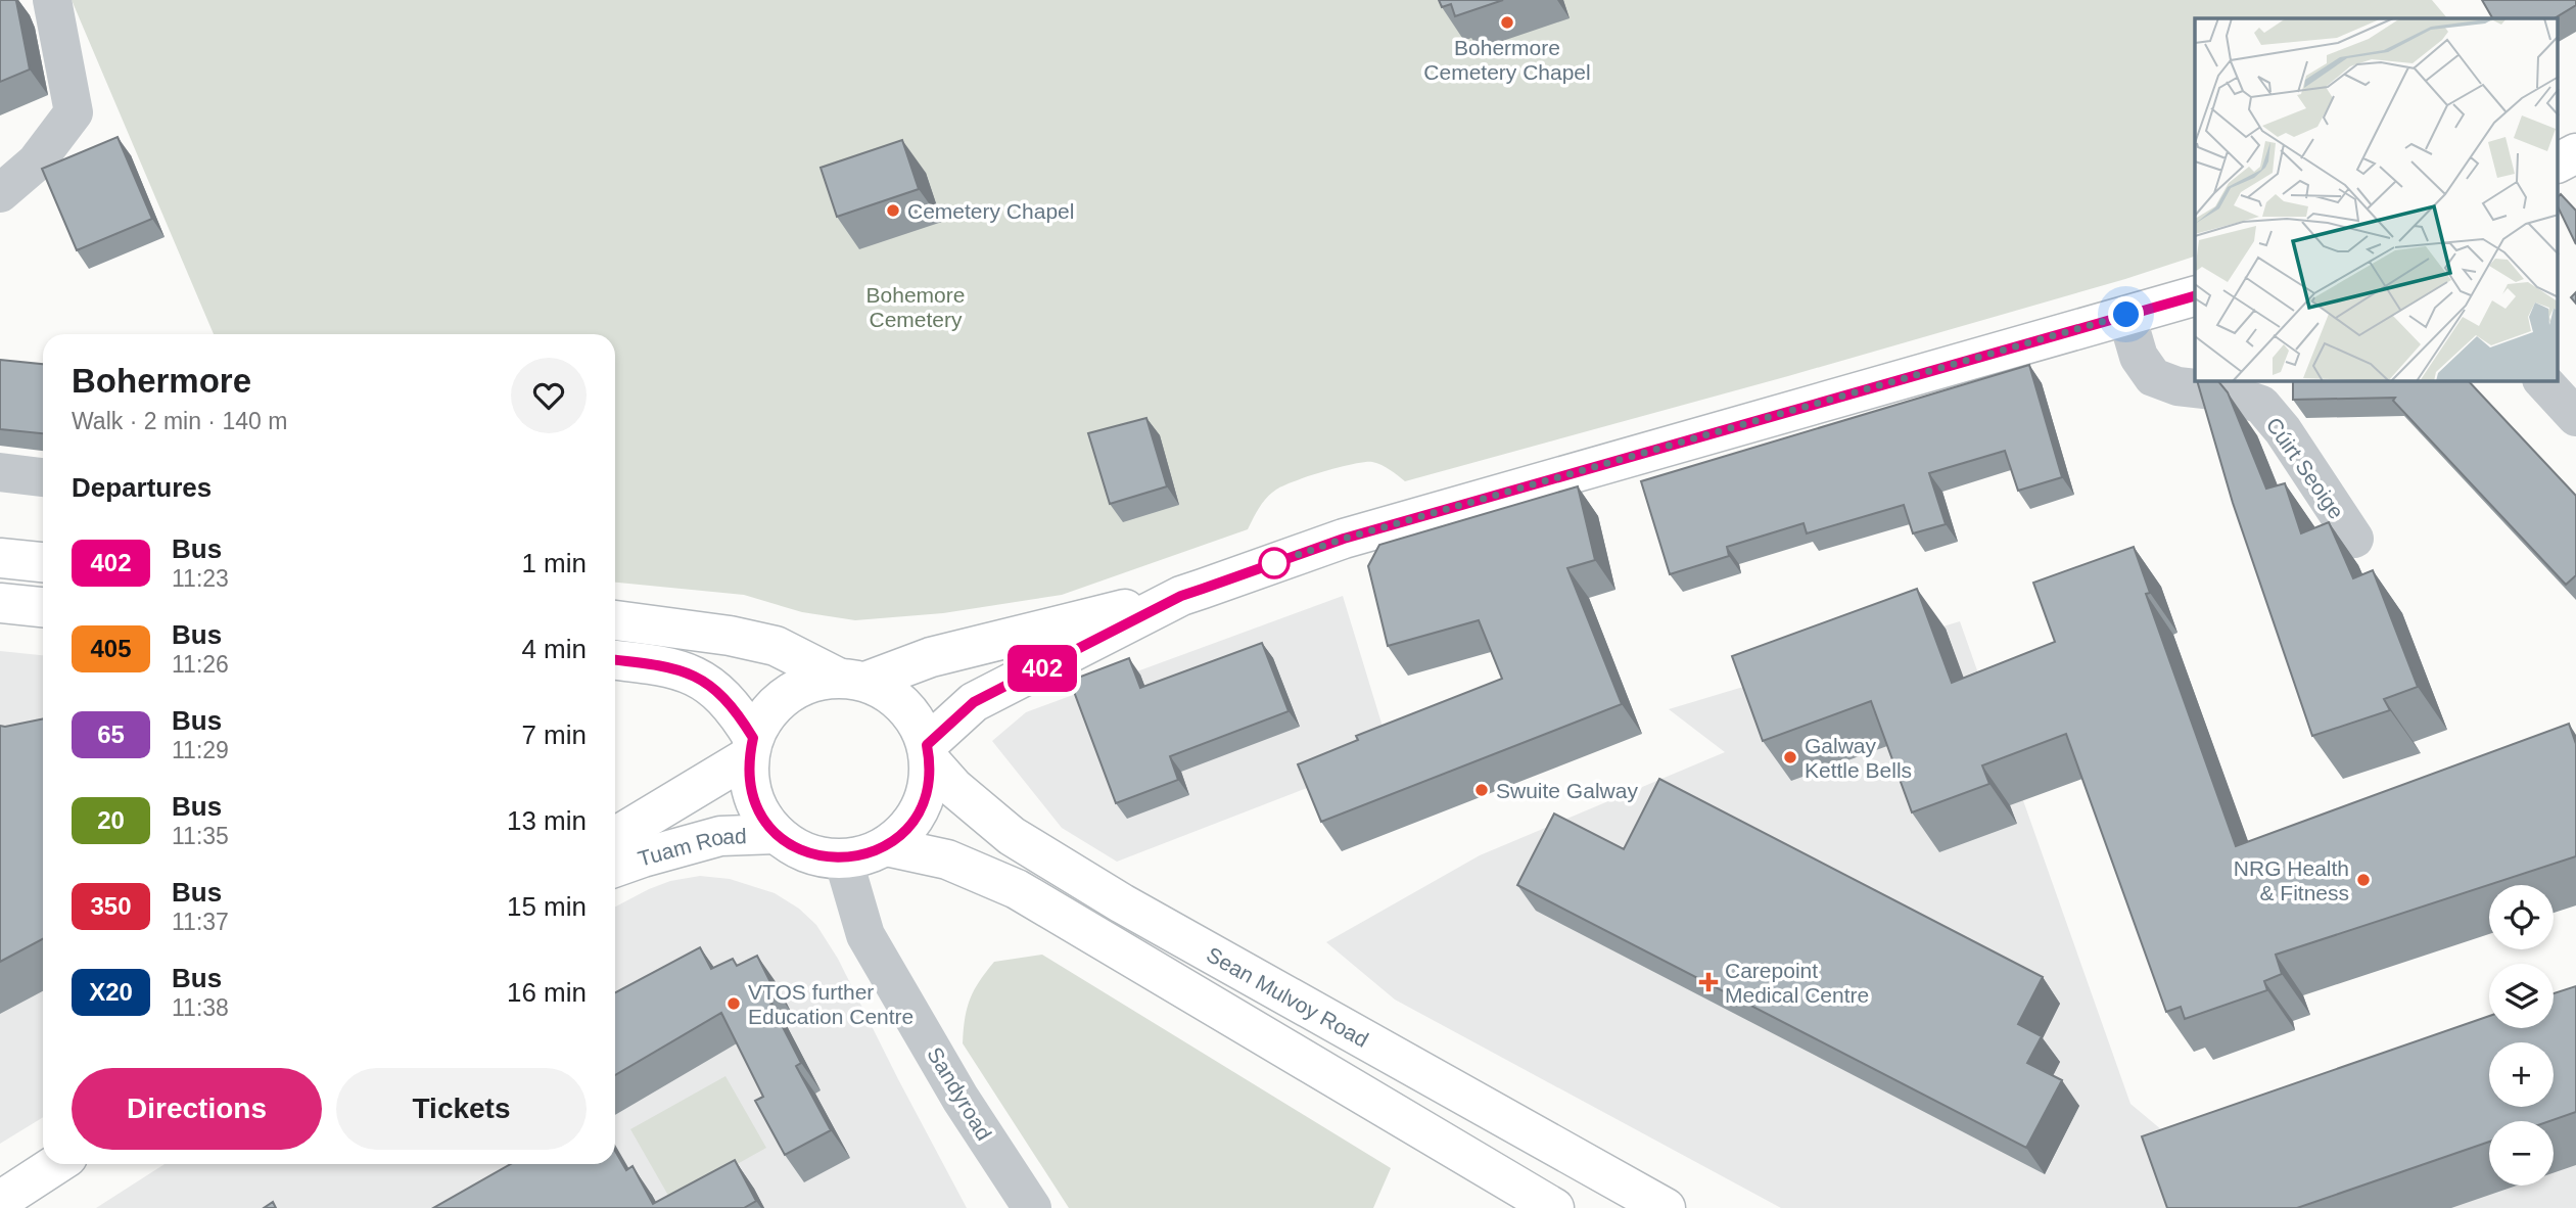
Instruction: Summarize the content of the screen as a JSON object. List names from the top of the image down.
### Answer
{
  "streets": {
    "main road": ["Tuam Road", "Sean Mulvoy Road"],
    "street": ["Cúirt Seoige", "Sandyroad"]
  },
  "crossings": [
    ["Tuam Road", "Sean Mulvoy Road"],
    ["Tuam Road", "Sandyroad"],
    ["Sean Mulvoy Road", "Sandyroad"]
  ],
  "parks": ["Bohemore Cemetery"],
  "places": {
    "other": [
      "Bohermore Cemetery Chapel",
      "Cemetery Chapel",
      "Galway Kettle Bells",
      "Swuite Galway",
      "NRG Health & Fitness",
      "VTOS further Education Centre"
    ],
    "health": ["Carepoint Medical Centre"]
  },
  "lines": ["bus line 402"],
  "page": {
    "on_map": "402",
    "heading": [
      ["Bohermore", "Walk · 2 min · 140 m"],
      "Departures"
    ],
    "list": [
      {
        "mark": "402",
        "name": "Bus",
        "note": "11:23",
        "value": "1 min"
      },
      {
        "mark": "405",
        "name": "Bus",
        "note": "11:26",
        "value": "4 min"
      },
      {
        "mark": "65",
        "name": "Bus",
        "note": "11:29",
        "value": "7 min"
      },
      {
        "mark": "20",
        "name": "Bus",
        "note": "11:35",
        "value": "13 min"
      },
      {
        "mark": "350",
        "name": "Bus",
        "note": "11:37",
        "value": "15 min"
      },
      {
        "mark": "X20",
        "name": "Bus",
        "note": "11:38",
        "value": "16 min"
      }
    ],
    "map_buttons": ["+", "−"],
    "buttons": ["Directions", "Tickets"]
  }
}
